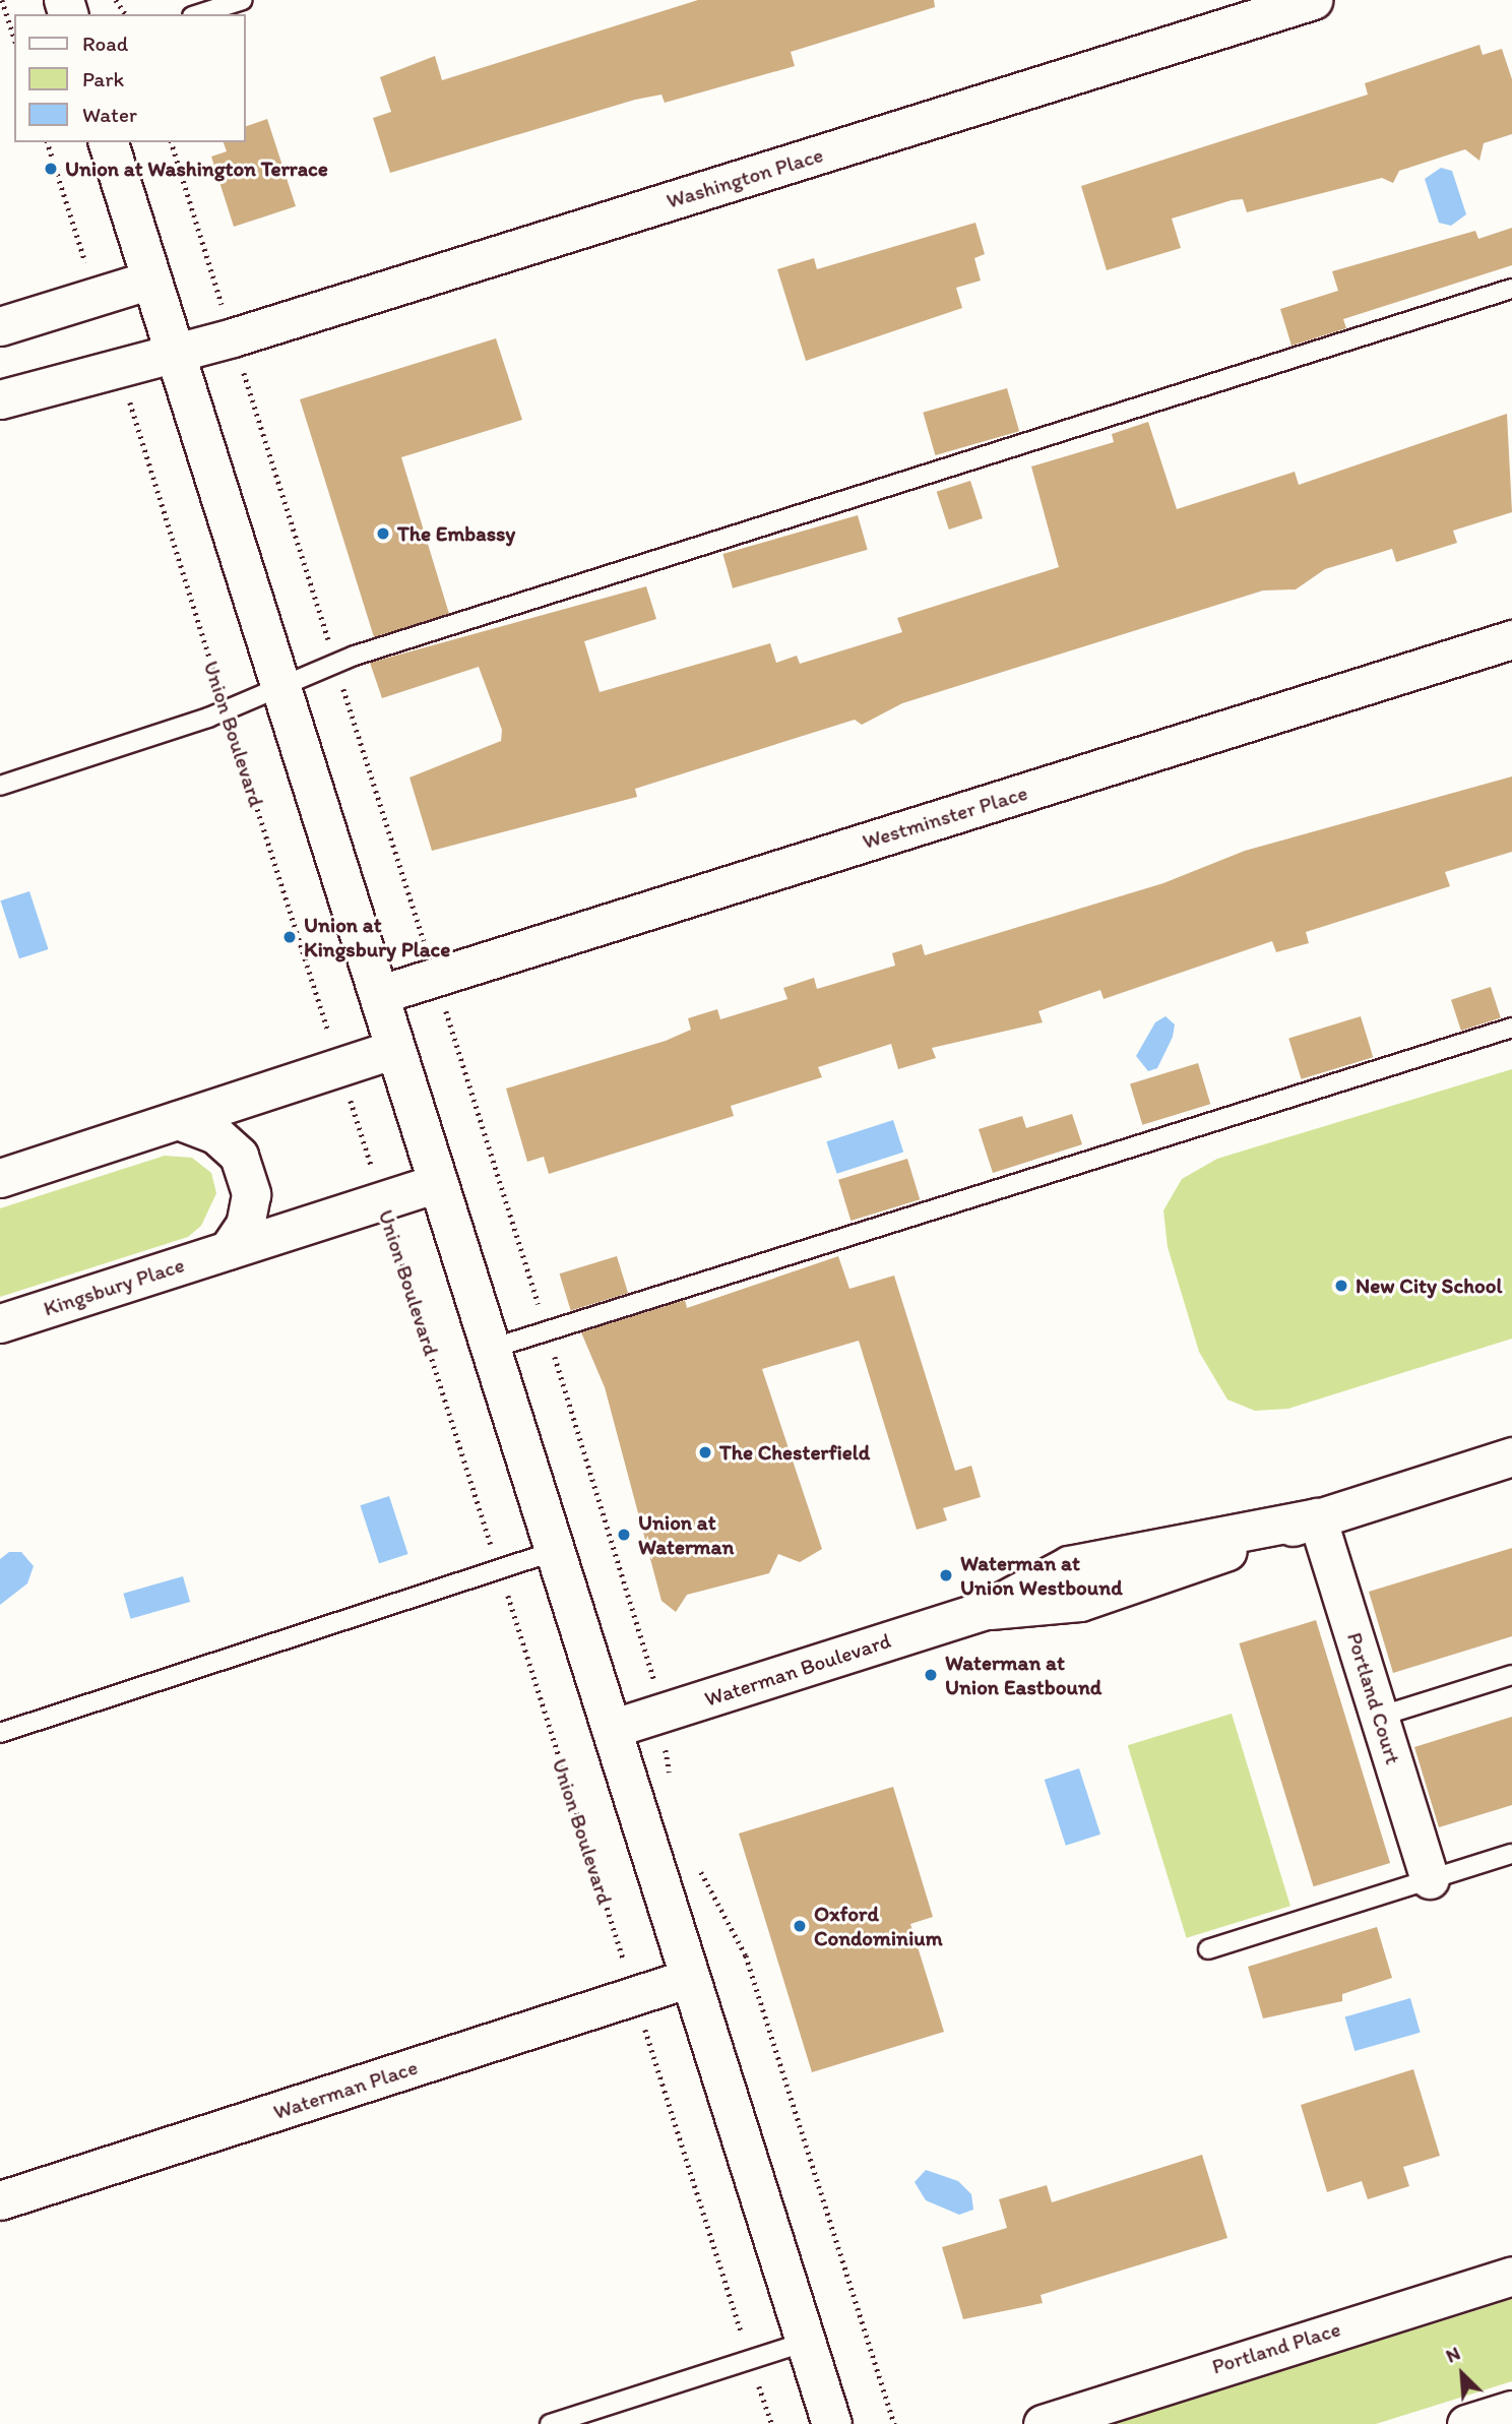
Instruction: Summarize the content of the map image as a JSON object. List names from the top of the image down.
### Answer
{
  "streets": {
    "street": [
      "Washington Place",
      "Westminster Place",
      "Kingsbury Place",
      "Waterman Boulevard",
      "Portland Court",
      "Waterman Place",
      "Portland Place"
    ],
    "path": ["Union Boulevard"]
  },
  "crossings": [
    ["Washington Place", "Union Boulevard"],
    ["Union Boulevard", "Kingsbury Place"],
    ["Union Boulevard", "Waterman Place"],
    ["Waterman Boulevard", "Portland Court"]
  ],
  "places": [
    "Union at Washington Terrace",
    "The Embassy",
    "Union at Kingsbury Place",
    "New City School",
    "The Chesterfield",
    "Union at Waterman",
    "Waterman at Union Westbound",
    "Waterman at Union Eastbound",
    "Oxford Condominium"
  ],
  "legend": ["Road", "Park", "Water"],
  "north": "top left"
}
